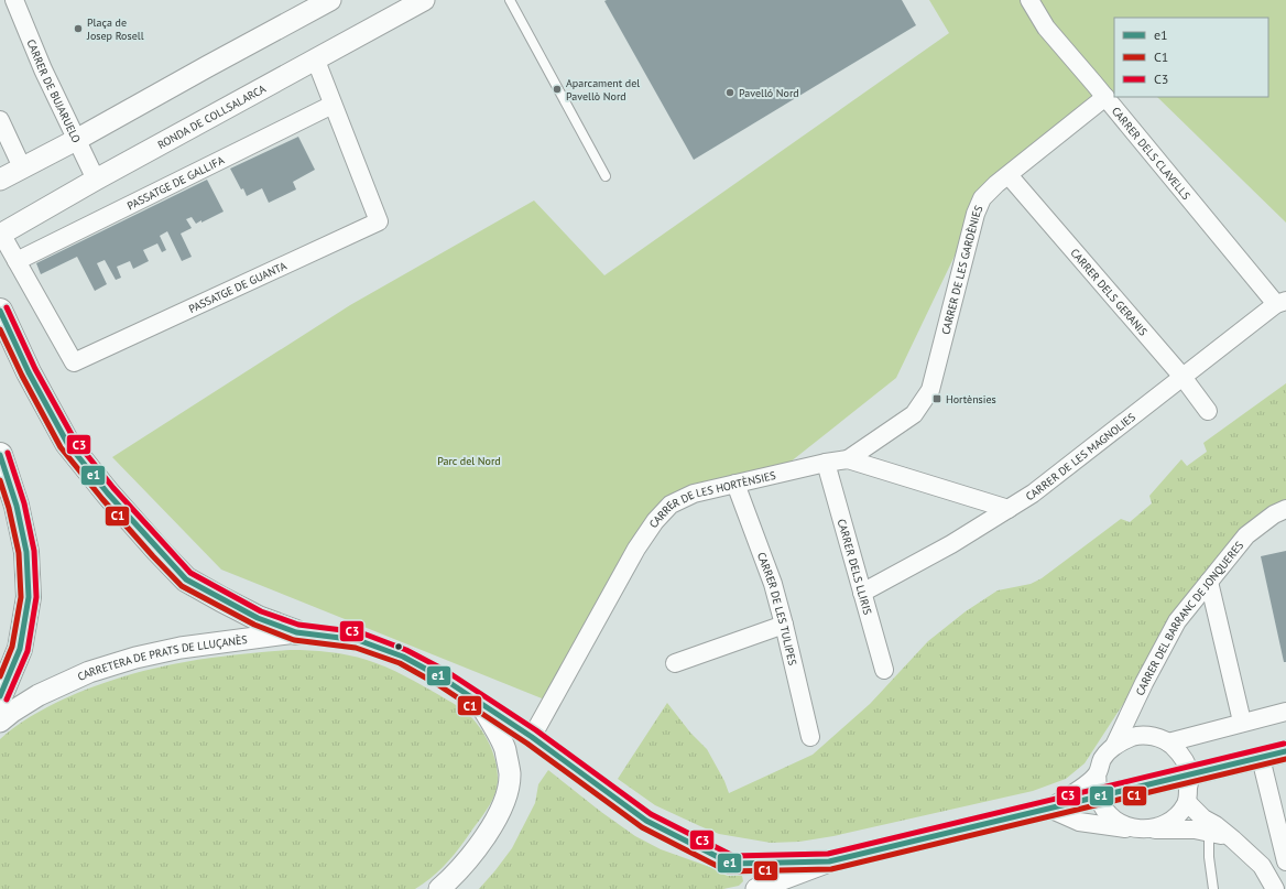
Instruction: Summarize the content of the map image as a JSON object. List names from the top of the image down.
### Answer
{
  "streets": {
    "street": [
      "CARRER DE BUJARUELO",
      "RONDA DE COLLSALARCA",
      "CARRER DELS CLAVELLS",
      "PASSATGE DE GALLIFA",
      "CARRER DE LES GARDÈNIES",
      "PASSATGE DE GUANTA",
      "CARRER DELS GERANIS",
      "CARRER DE LES MAGNOLIES",
      "CARRER DE LES HORTÈNSIES",
      "CARRER DELS LLIRIS",
      "CARRER DE LES TULIPES",
      "CARRER DEL BARRANC DE JONQUERES",
      "CARRETERA DE PRATS DE LLUÇANÈS"
    ]
  },
  "crossings": [
    ["CARRER DE BUJARUELO", "RONDA DE COLLSALARCA"],
    ["RONDA DE COLLSALARCA", "PASSATGE DE GUANTA"],
    ["CARRER DELS CLAVELLS", "CARRER DE LES GARDÈNIES"],
    ["CARRER DELS CLAVELLS", "CARRER DE LES MAGNOLIES"],
    ["PASSATGE DE GALLIFA", "PASSATGE DE GUANTA"],
    ["CARRER DE LES GARDÈNIES", "CARRER DELS GERANIS"],
    ["CARRER DE LES GARDÈNIES", "CARRER DE LES HORTÈNSIES"],
    ["CARRER DELS GERANIS", "CARRER DE LES MAGNOLIES"],
    ["CARRER DE LES MAGNOLIES", "CARRER DE LES HORTÈNSIES"],
    ["CARRER DE LES MAGNOLIES", "CARRER DELS LLIRIS"],
    ["CARRER DE LES HORTÈNSIES", "CARRER DELS LLIRIS"],
    ["CARRER DE LES HORTÈNSIES", "CARRER DE LES TULIPES"],
    ["CARRER DE LES HORTÈNSIES", "CARRETERA DE PRATS DE LLUÇANÈS"],
    ["CARRER DEL BARRANC DE JONQUERES", "CARRETERA DE PRATS DE LLUÇANÈS"]
  ],
  "parks": ["Parc del Nord"],
  "places": {
    "other": ["Plaça de Josep Rosell", "Aparcament del Pavellò Nord", "Pavelló Nord"],
    "transit": ["Hortènsies"]
  },
  "lines": ["transit line C3", "transit line e1", "transit line C1"],
  "legend": ["e1", "C1", "C3"]
}
